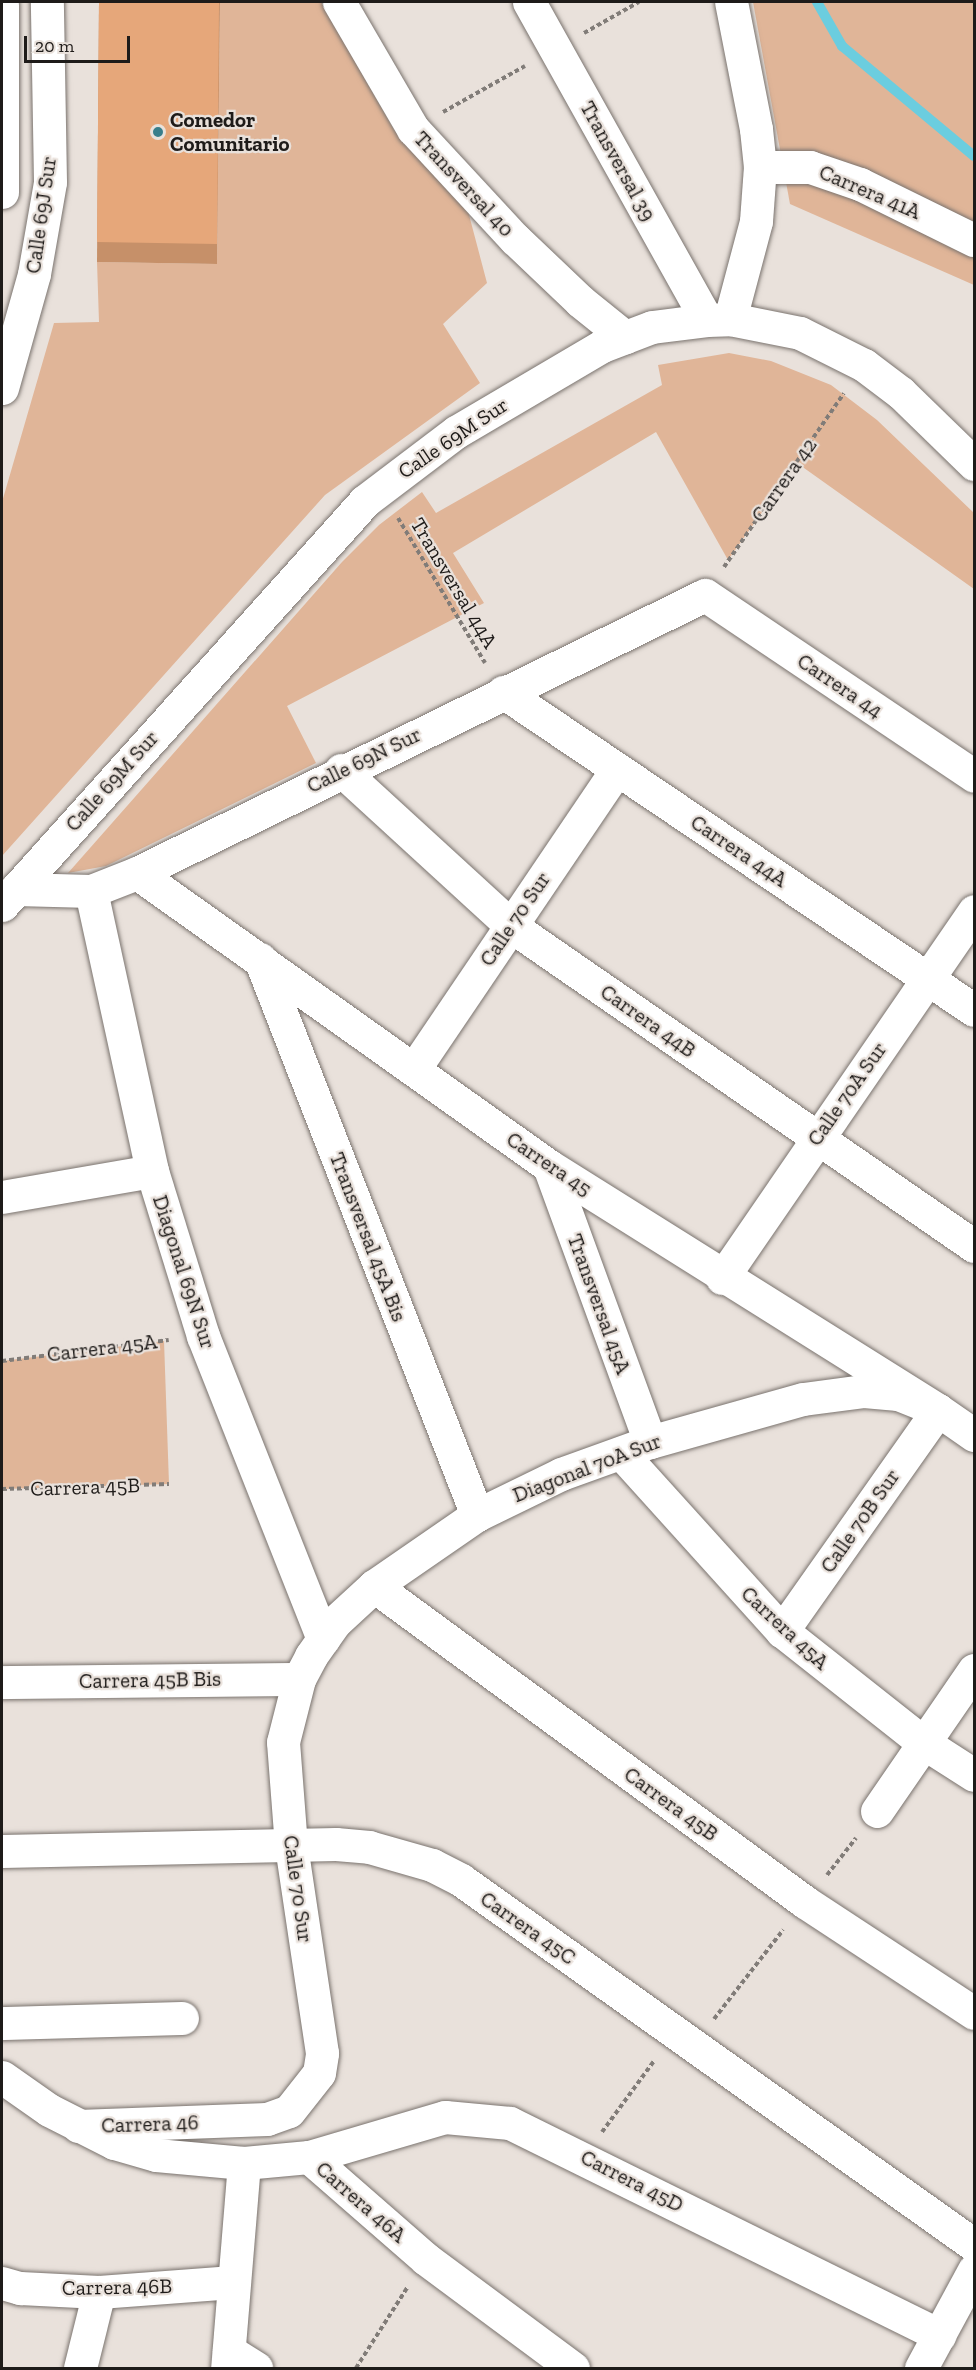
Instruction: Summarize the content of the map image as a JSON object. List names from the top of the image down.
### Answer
{
  "streets": {
    "street": [
      "Transversal 39",
      "Transversal 40",
      "Carrera 41A",
      "Calle 69J Sur",
      "Calle 69M Sur",
      "Carrera 44",
      "Calle 69N Sur",
      "Carrera 44A",
      "Calle 70 Sur",
      "Carrera 44B",
      "Calle 70A Sur",
      "Carrera 45",
      "Transversal 45A Bis",
      "Diagonal 69N Sur",
      "Transversal 45A",
      "Carrera 45A",
      "Diagonal 70A Sur",
      "Carrera 45B",
      "Calle 70B Sur",
      "Carrera 45B Bis",
      "Carrera 45C",
      "Carrera 46",
      "Carrera 45D",
      "Carrera 46A",
      "Carrera 46B"
    ],
    "path": ["Carrera 42", "Transversal 44A"]
  },
  "crossings": [
    ["Transversal 39", "Calle 69M Sur"],
    ["Transversal 40", "Calle 69M Sur"],
    ["Calle 69M Sur", "Transversal 44A"],
    ["Calle 69M Sur", "Calle 69N Sur"],
    ["Carrera 42", "Carrera 44"],
    ["Carrera 42", "Calle 69N Sur"],
    ["Transversal 44A", "Calle 69N Sur"],
    ["Transversal 44A", "Carrera 44A"],
    ["Carrera 44", "Calle 69N Sur"],
    ["Calle 69N Sur", "Carrera 44A"],
    ["Calle 69N Sur", "Carrera 44B"],
    ["Calle 69N Sur", "Carrera 45"],
    ["Calle 69N Sur", "Diagonal 69N Sur"],
    ["Carrera 44A", "Calle 70 Sur"],
    ["Carrera 44A", "Calle 70A Sur"],
    ["Calle 70 Sur", "Carrera 44B"],
    ["Calle 70 Sur", "Carrera 45"],
    ["Calle 70 Sur", "Diagonal 70A Sur"],
    ["Calle 70 Sur", "Carrera 45B Bis"],
    ["Calle 70 Sur", "Carrera 45C"],
    ["Calle 70 Sur", "Carrera 46"],
    ["Carrera 44B", "Calle 70A Sur"],
    ["Calle 70A Sur", "Carrera 45"],
    ["Carrera 45", "Transversal 45A Bis"],
    ["Carrera 45", "Transversal 45A"],
    ["Carrera 45", "Diagonal 70A Sur"],
    ["Carrera 45", "Calle 70B Sur"],
    ["Transversal 45A Bis", "Diagonal 70A Sur"],
    ["Diagonal 69N Sur", "Carrera 45A"],
    ["Diagonal 69N Sur", "Diagonal 70A Sur"],
    ["Transversal 45A", "Carrera 45A"],
    ["Transversal 45A", "Diagonal 70A Sur"],
    ["Carrera 45A", "Diagonal 70A Sur"],
    ["Carrera 45A", "Calle 70B Sur"],
    ["Diagonal 70A Sur", "Carrera 45B"],
    ["Diagonal 70A Sur", "Calle 70B Sur"],
    ["Diagonal 70A Sur", "Carrera 45B Bis"],
    ["Carrera 46", "Carrera 46A"],
    ["Carrera 45D", "Carrera 46A"]
  ],
  "places": ["Comedor Comunitario"],
  "scale_bar": "20 m"
}
